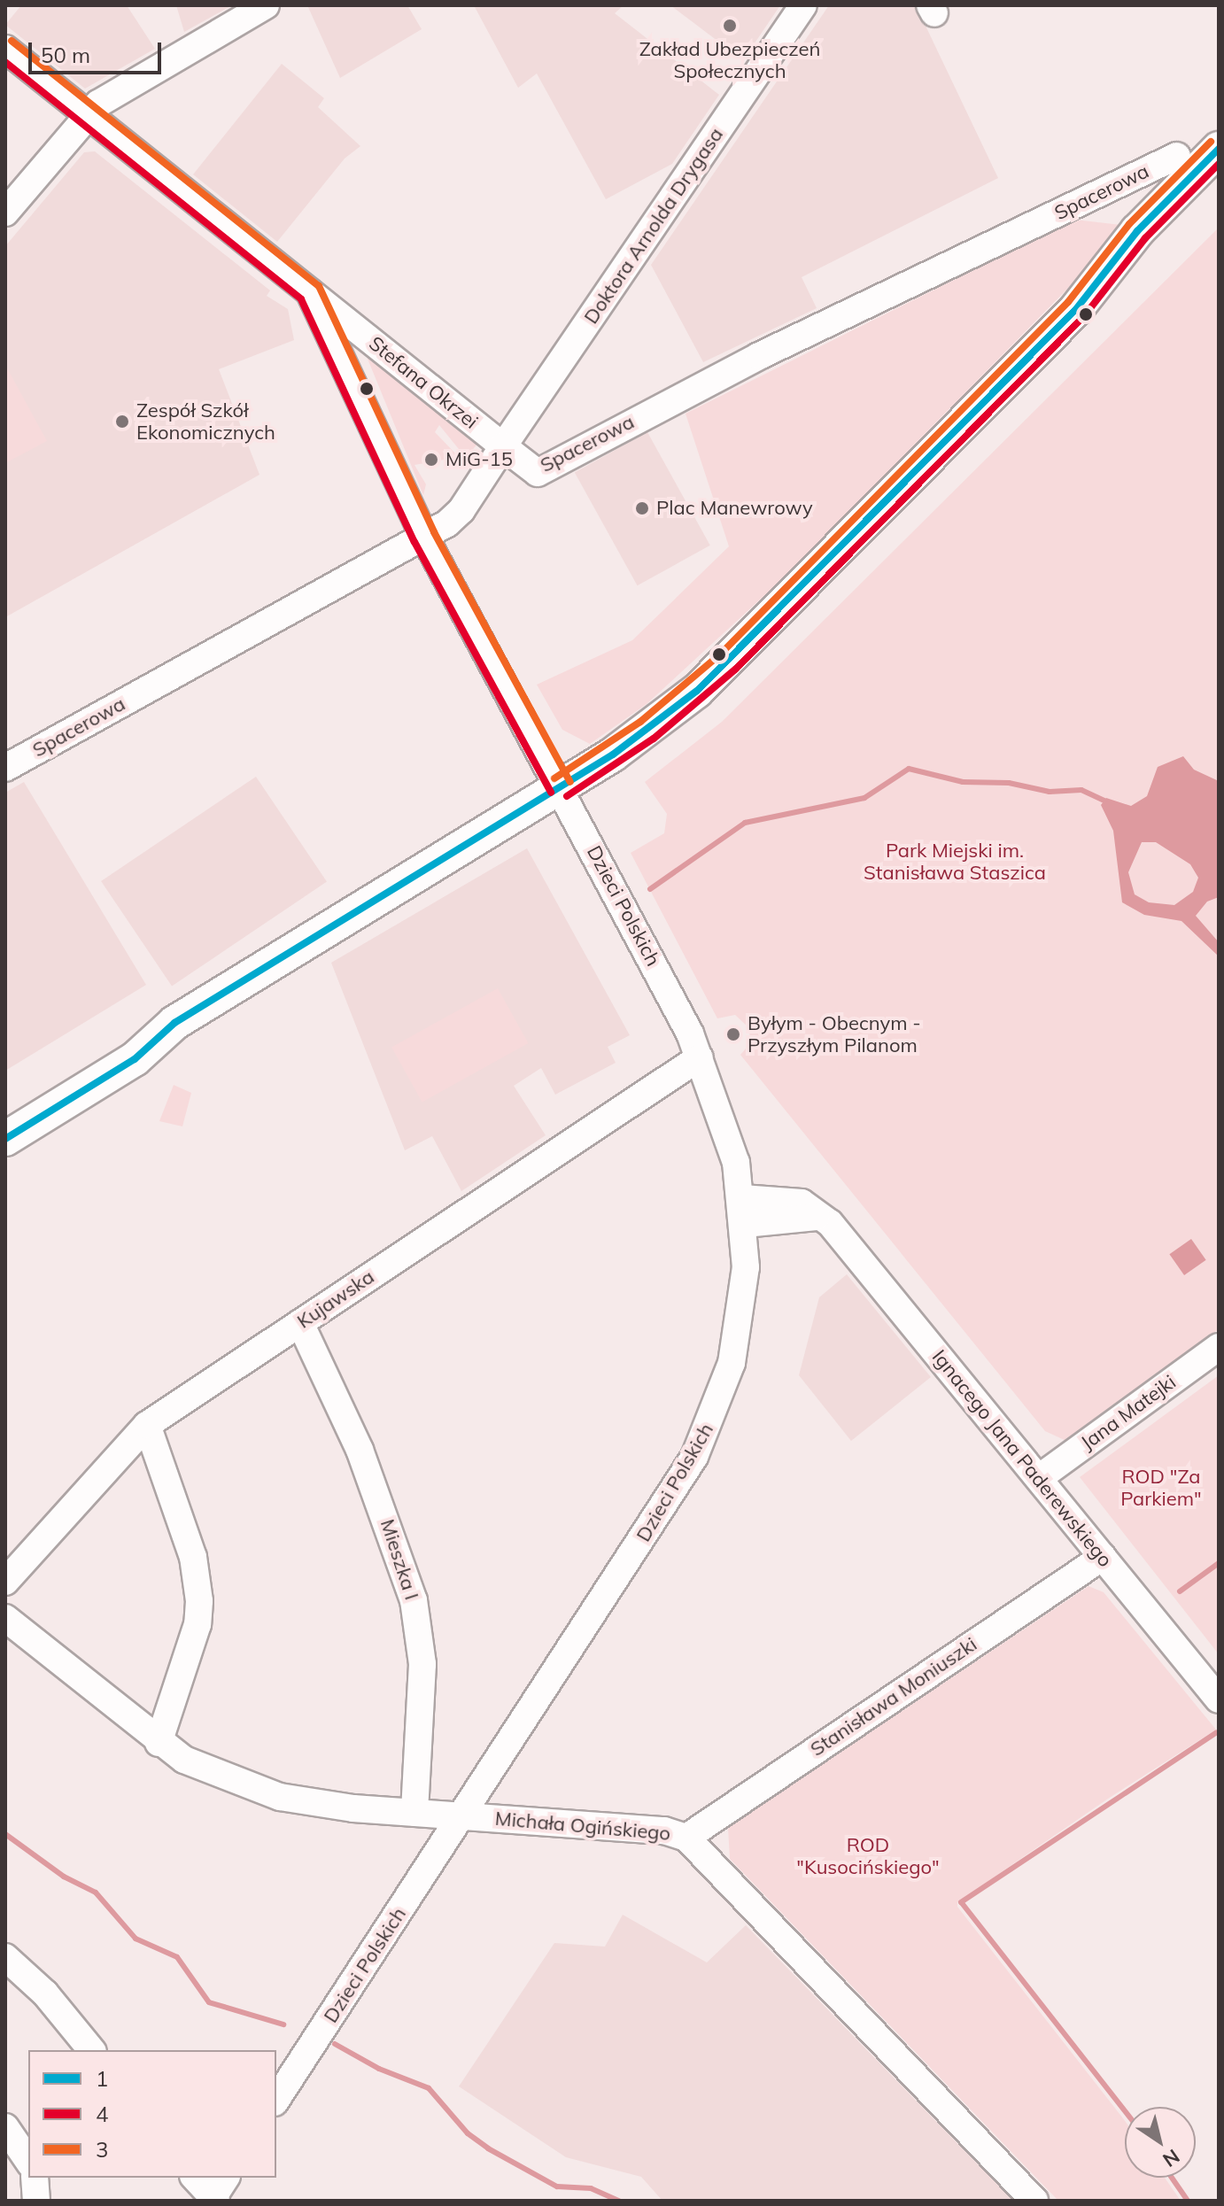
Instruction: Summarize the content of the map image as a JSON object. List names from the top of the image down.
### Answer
{
  "streets": {
    "street": [
      "Spacerowa",
      "Doktora Arnolda Drygasa",
      "Stefana Okrzei",
      "Dzieci Polskich",
      "Kujawska",
      "Jana Matejki",
      "Ignacego Jana Paderewskiego",
      "Mieszka I",
      "Stanisława Moniuszki",
      "Michała Ogińskiego"
    ]
  },
  "crossings": [
    ["Spacerowa", "Doktora Arnolda Drygasa"],
    ["Spacerowa", "Stefana Okrzei"],
    ["Spacerowa", "Dzieci Polskich"],
    ["Doktora Arnolda Drygasa", "Stefana Okrzei"],
    ["Stefana Okrzei", "Dzieci Polskich"],
    ["Dzieci Polskich", "Kujawska"],
    ["Dzieci Polskich", "Ignacego Jana Paderewskiego"],
    ["Dzieci Polskich", "Michała Ogińskiego"],
    ["Kujawska", "Mieszka I"],
    ["Jana Matejki", "Ignacego Jana Paderewskiego"],
    ["Ignacego Jana Paderewskiego", "Stanisława Moniuszki"],
    ["Mieszka I", "Michała Ogińskiego"],
    ["Stanisława Moniuszki", "Michała Ogińskiego"]
  ],
  "parks": ["Park Miejski im. Stanisława Staszica", "ROD \"Za Parkiem\"", "ROD \"Kusocińskiego\""],
  "places": [
    "Zakład Ubezpieczeń Społecznych",
    "Zespół Szkół Ekonomicznych",
    "MiG-15",
    "Plac Manewrowy",
    "Byłym - Obecnym - Przyszłym Pilanom"
  ],
  "lines": ["transit line 3", "transit line 4", "transit line 1"],
  "legend": ["1", "4", "3"],
  "scale_bar": "50 m",
  "north": "bottom right"
}
